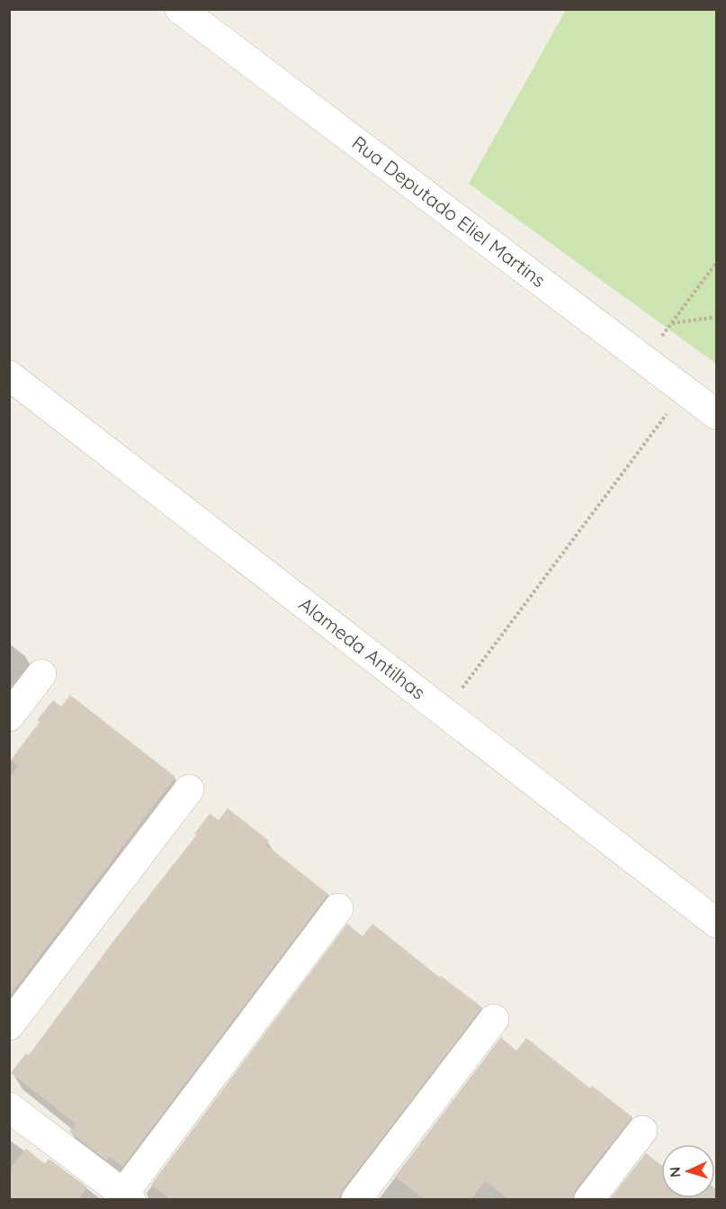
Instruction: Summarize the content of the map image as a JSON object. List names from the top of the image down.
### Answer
{
  "streets": {
    "street": ["Rua Deputado Eliel Martins", "Alameda Antilhas"]
  },
  "north": "left"
}
